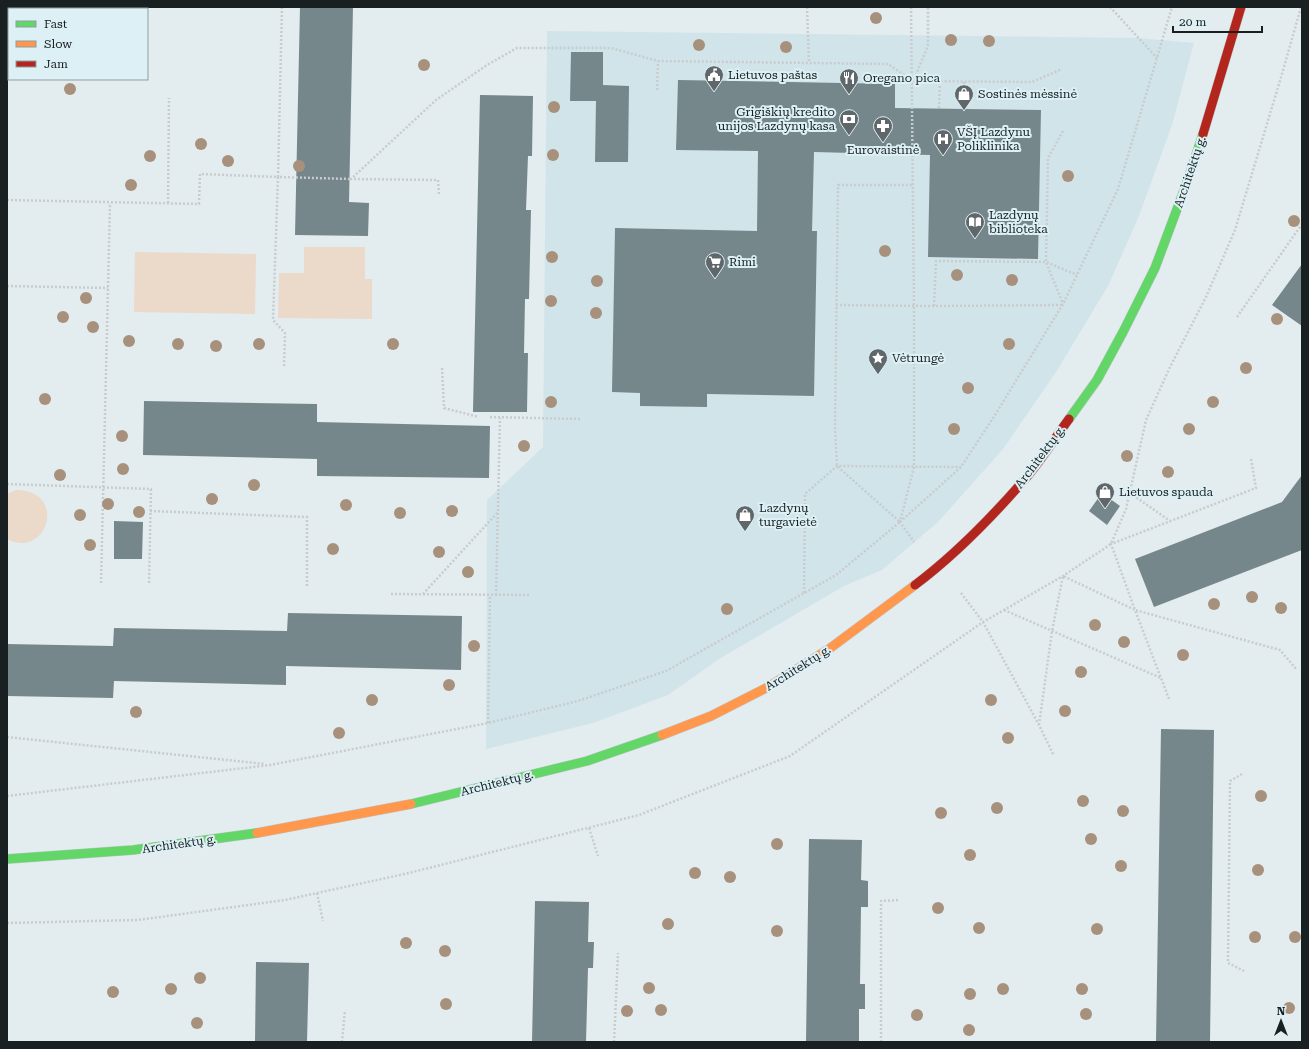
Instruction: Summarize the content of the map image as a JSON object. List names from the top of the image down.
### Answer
{
  "streets": {
    "street": ["Architektų g."]
  },
  "places": {
    "public building": ["Lietuvos paštas"],
    "restaurant": ["Oregano pica"],
    "shop": ["Sostinės mėssinė", "Lietuvos spauda", "Lazdynų turgavietė"],
    "bank": ["Grigiškių kredito unijos Lazdynų kasa"],
    "pharmacy": ["Eurovaistinė"],
    "hospital": ["VŠĮ Lazdynu Poliklinika"],
    "library": ["Lazdynų biblioteka"],
    "supermarket": ["Rimi"],
    "place": ["Vėtrungė"]
  },
  "legend": ["Fast", "Slow", "Jam"],
  "scale_bar": "20 m",
  "north": "top"
}
